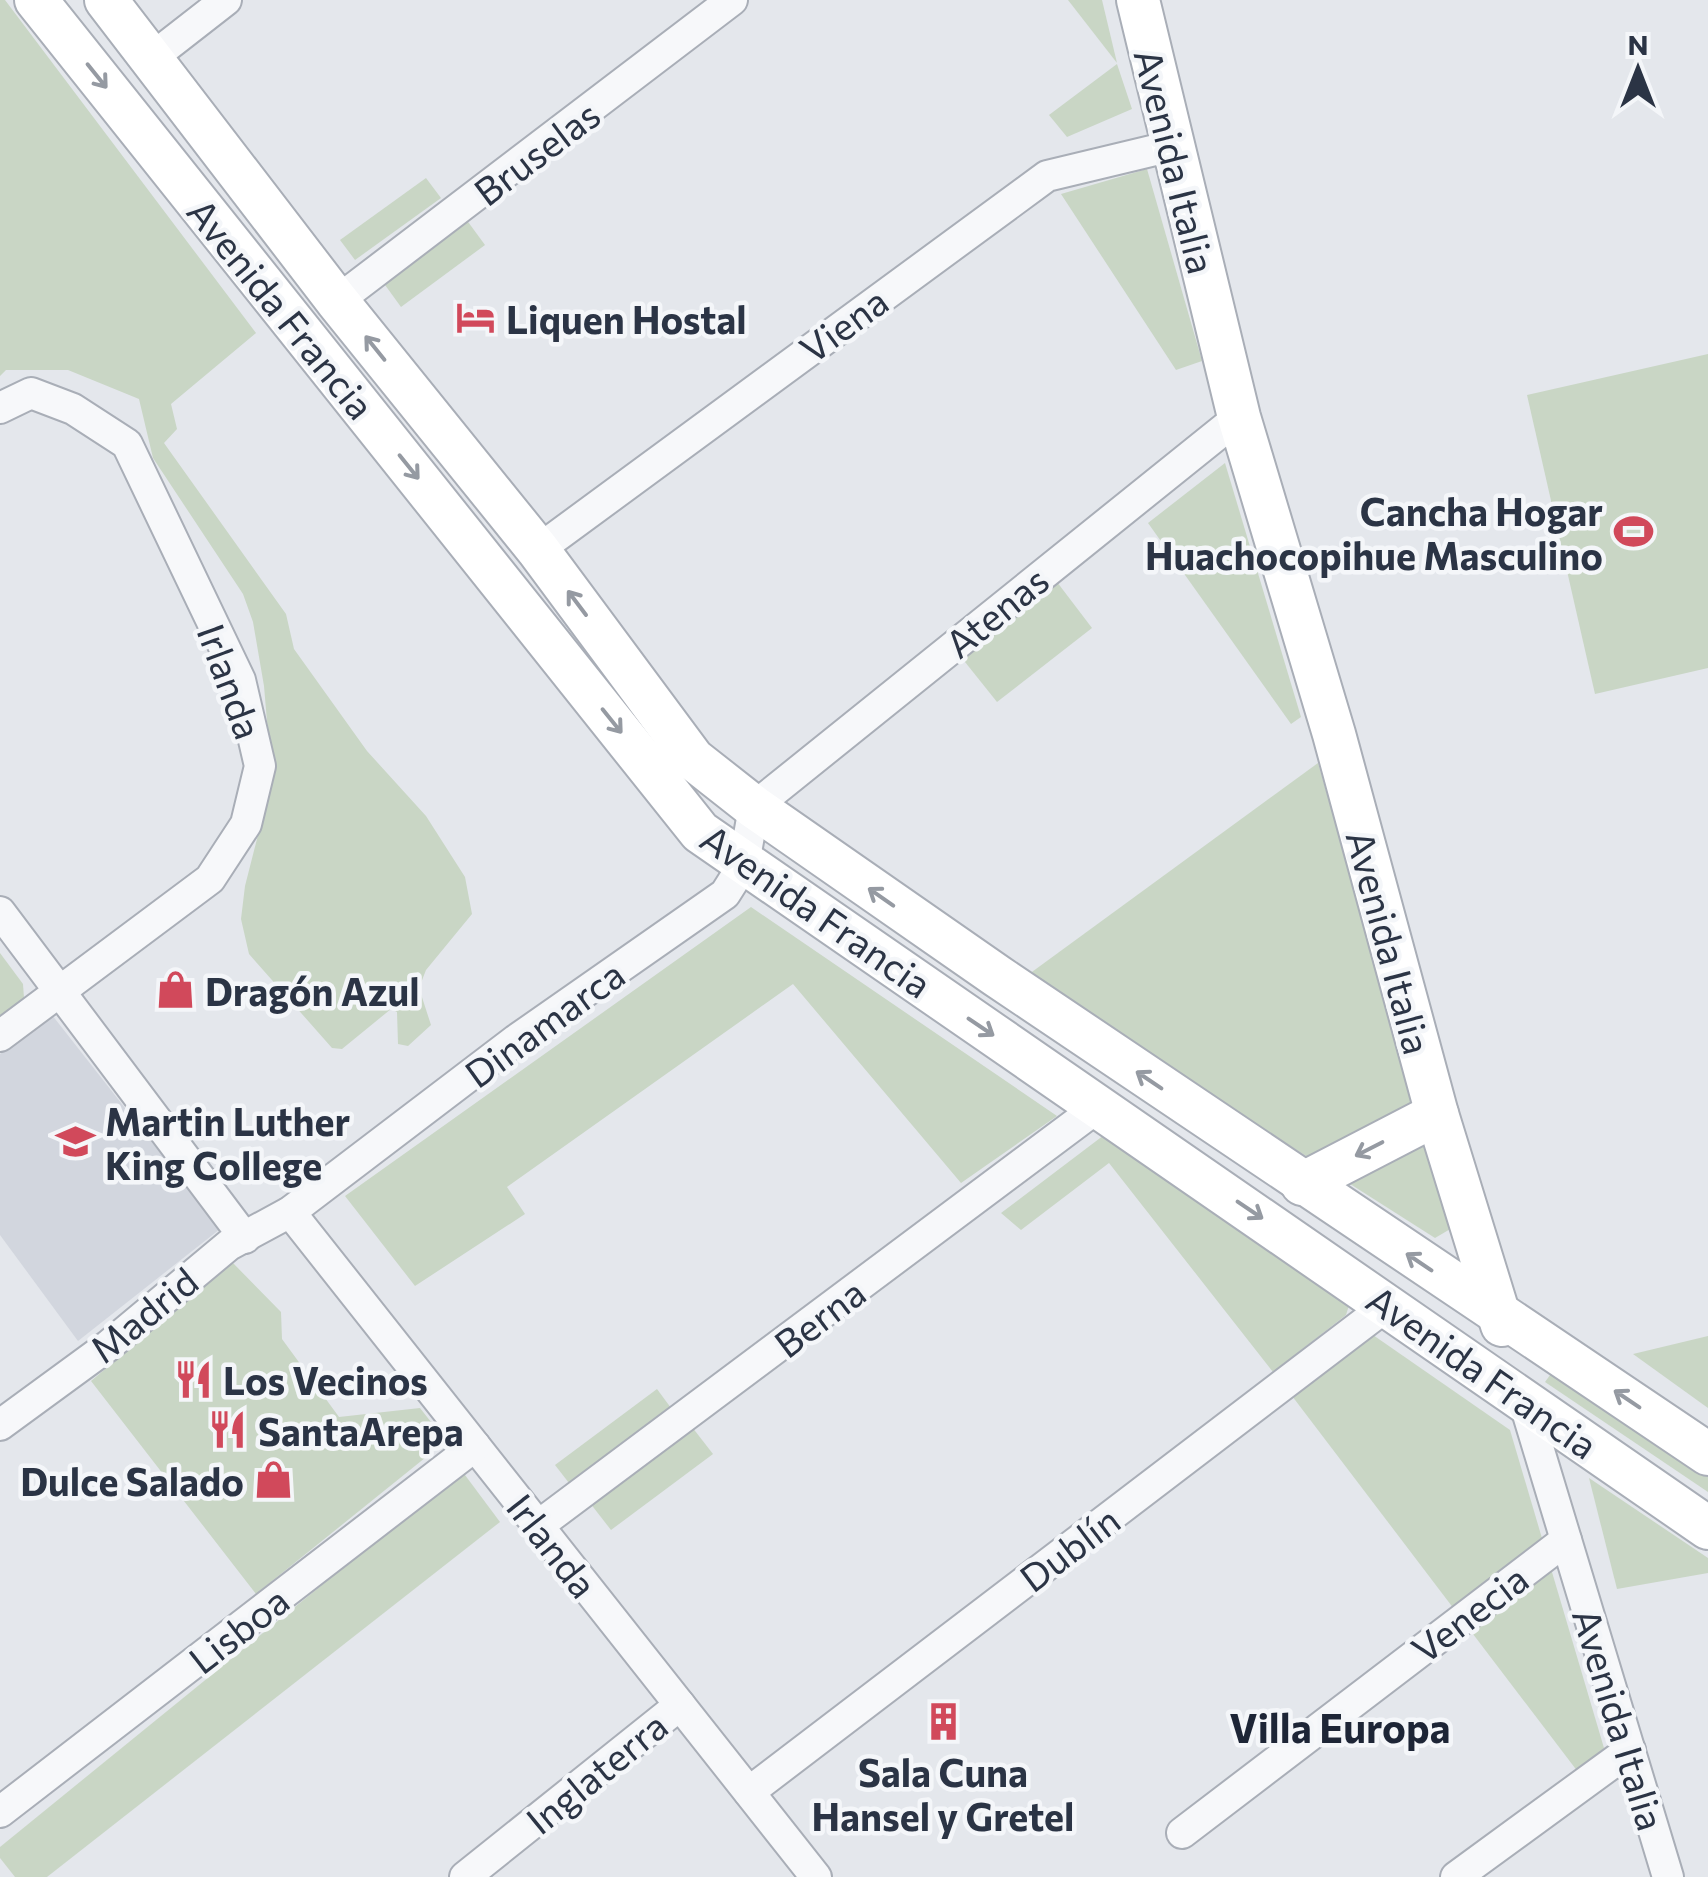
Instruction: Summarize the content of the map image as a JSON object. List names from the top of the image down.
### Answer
{
  "streets": {
    "main road": ["Avenida Italia", "Avenida Francia"],
    "street": [
      "Bruselas",
      "Viena",
      "Atenas",
      "Irlanda",
      "Dinamarca",
      "Madrid",
      "Berna",
      "Dublín",
      "Venecia",
      "Lisboa",
      "Inglaterra"
    ]
  },
  "crossings": [
    ["Bruselas", "Avenida Francia"],
    ["Avenida Italia", "Avenida Francia"],
    ["Avenida Italia", "Viena"],
    ["Avenida Italia", "Atenas"],
    ["Avenida Italia", "Venecia"],
    ["Avenida Francia", "Viena"],
    ["Avenida Francia", "Atenas"],
    ["Avenida Francia", "Dinamarca"],
    ["Avenida Francia", "Berna"],
    ["Avenida Francia", "Dublín"],
    ["Atenas", "Dinamarca"],
    ["Irlanda", "Dinamarca"],
    ["Irlanda", "Madrid"],
    ["Irlanda", "Berna"],
    ["Irlanda", "Dublín"],
    ["Irlanda", "Lisboa"],
    ["Irlanda", "Inglaterra"],
    ["Dinamarca", "Madrid"]
  ],
  "districts": ["Villa Europa"],
  "places": {
    "hotel": ["Liquen Hostal"],
    "sports": ["Cancha Hogar Huachocopihue Masculino"],
    "shop": ["Dragón Azul", "Dulce Salado"],
    "school or university": ["Martin Luther King College"],
    "restaurant": ["Los Vecinos", "SantaArepa"],
    "building": ["Sala Cuna Hansel y Gretel"]
  },
  "north": "top"
}
